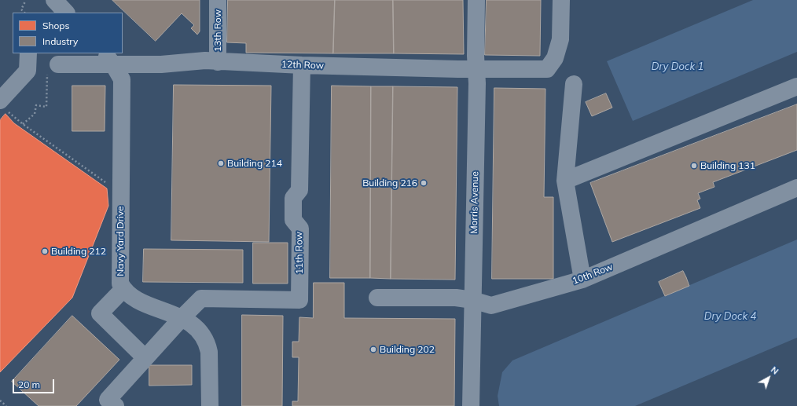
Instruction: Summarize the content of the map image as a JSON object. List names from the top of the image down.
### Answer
{
  "streets": {
    "street": [
      "13th Row",
      "12th Row",
      "Morris Avenue",
      "Navy Yard Drive",
      "11th Row",
      "10th Row"
    ]
  },
  "crossings": [
    ["13th Row", "12th Row"],
    ["12th Row", "Morris Avenue"],
    ["12th Row", "Navy Yard Drive"],
    ["12th Row", "11th Row"],
    ["Morris Avenue", "10th Row"],
    ["Navy Yard Drive", "11th Row"]
  ],
  "water": ["Dry Dock 1", "Dry Dock 4"],
  "places": [
    "Building 214",
    "Building 131",
    "Building 216",
    "Building 212",
    "Building 202"
  ],
  "legend": ["Shops", "Industry"],
  "scale_bar": "20 m",
  "north": "top right"
}
